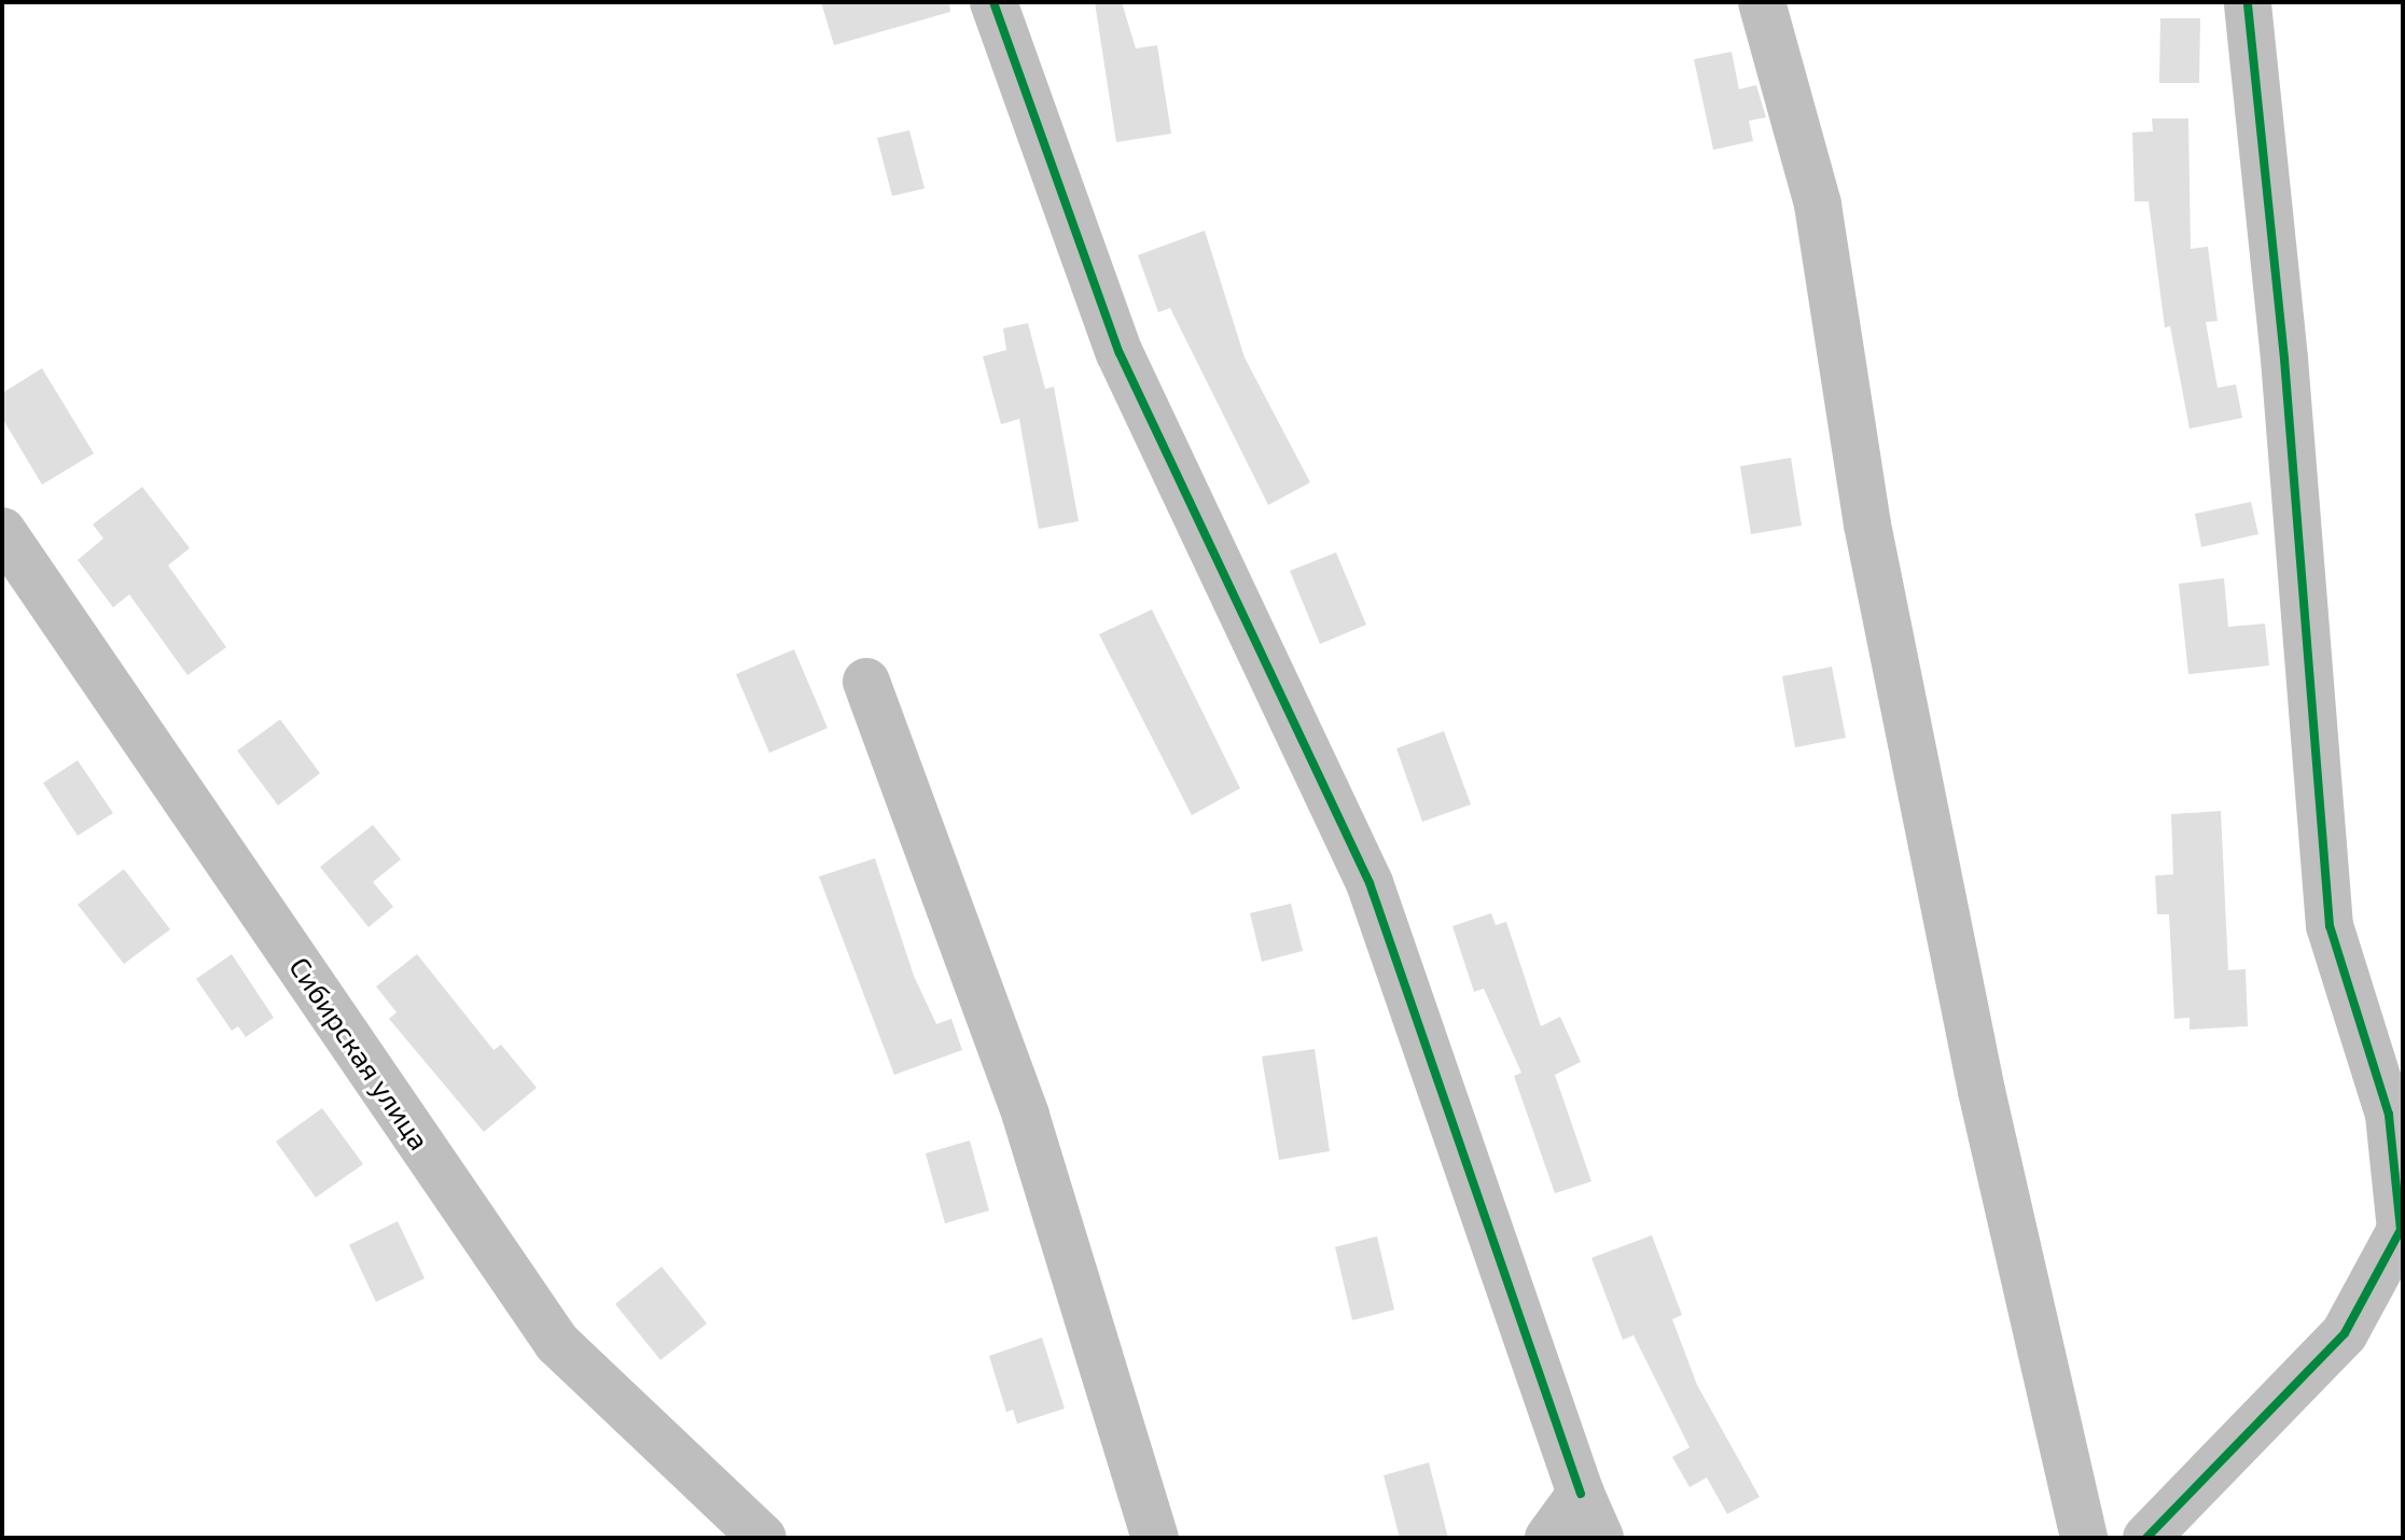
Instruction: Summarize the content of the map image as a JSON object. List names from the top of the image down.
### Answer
{
  "streets": {
    "street": ["Сибирская улица"]
  }
}
